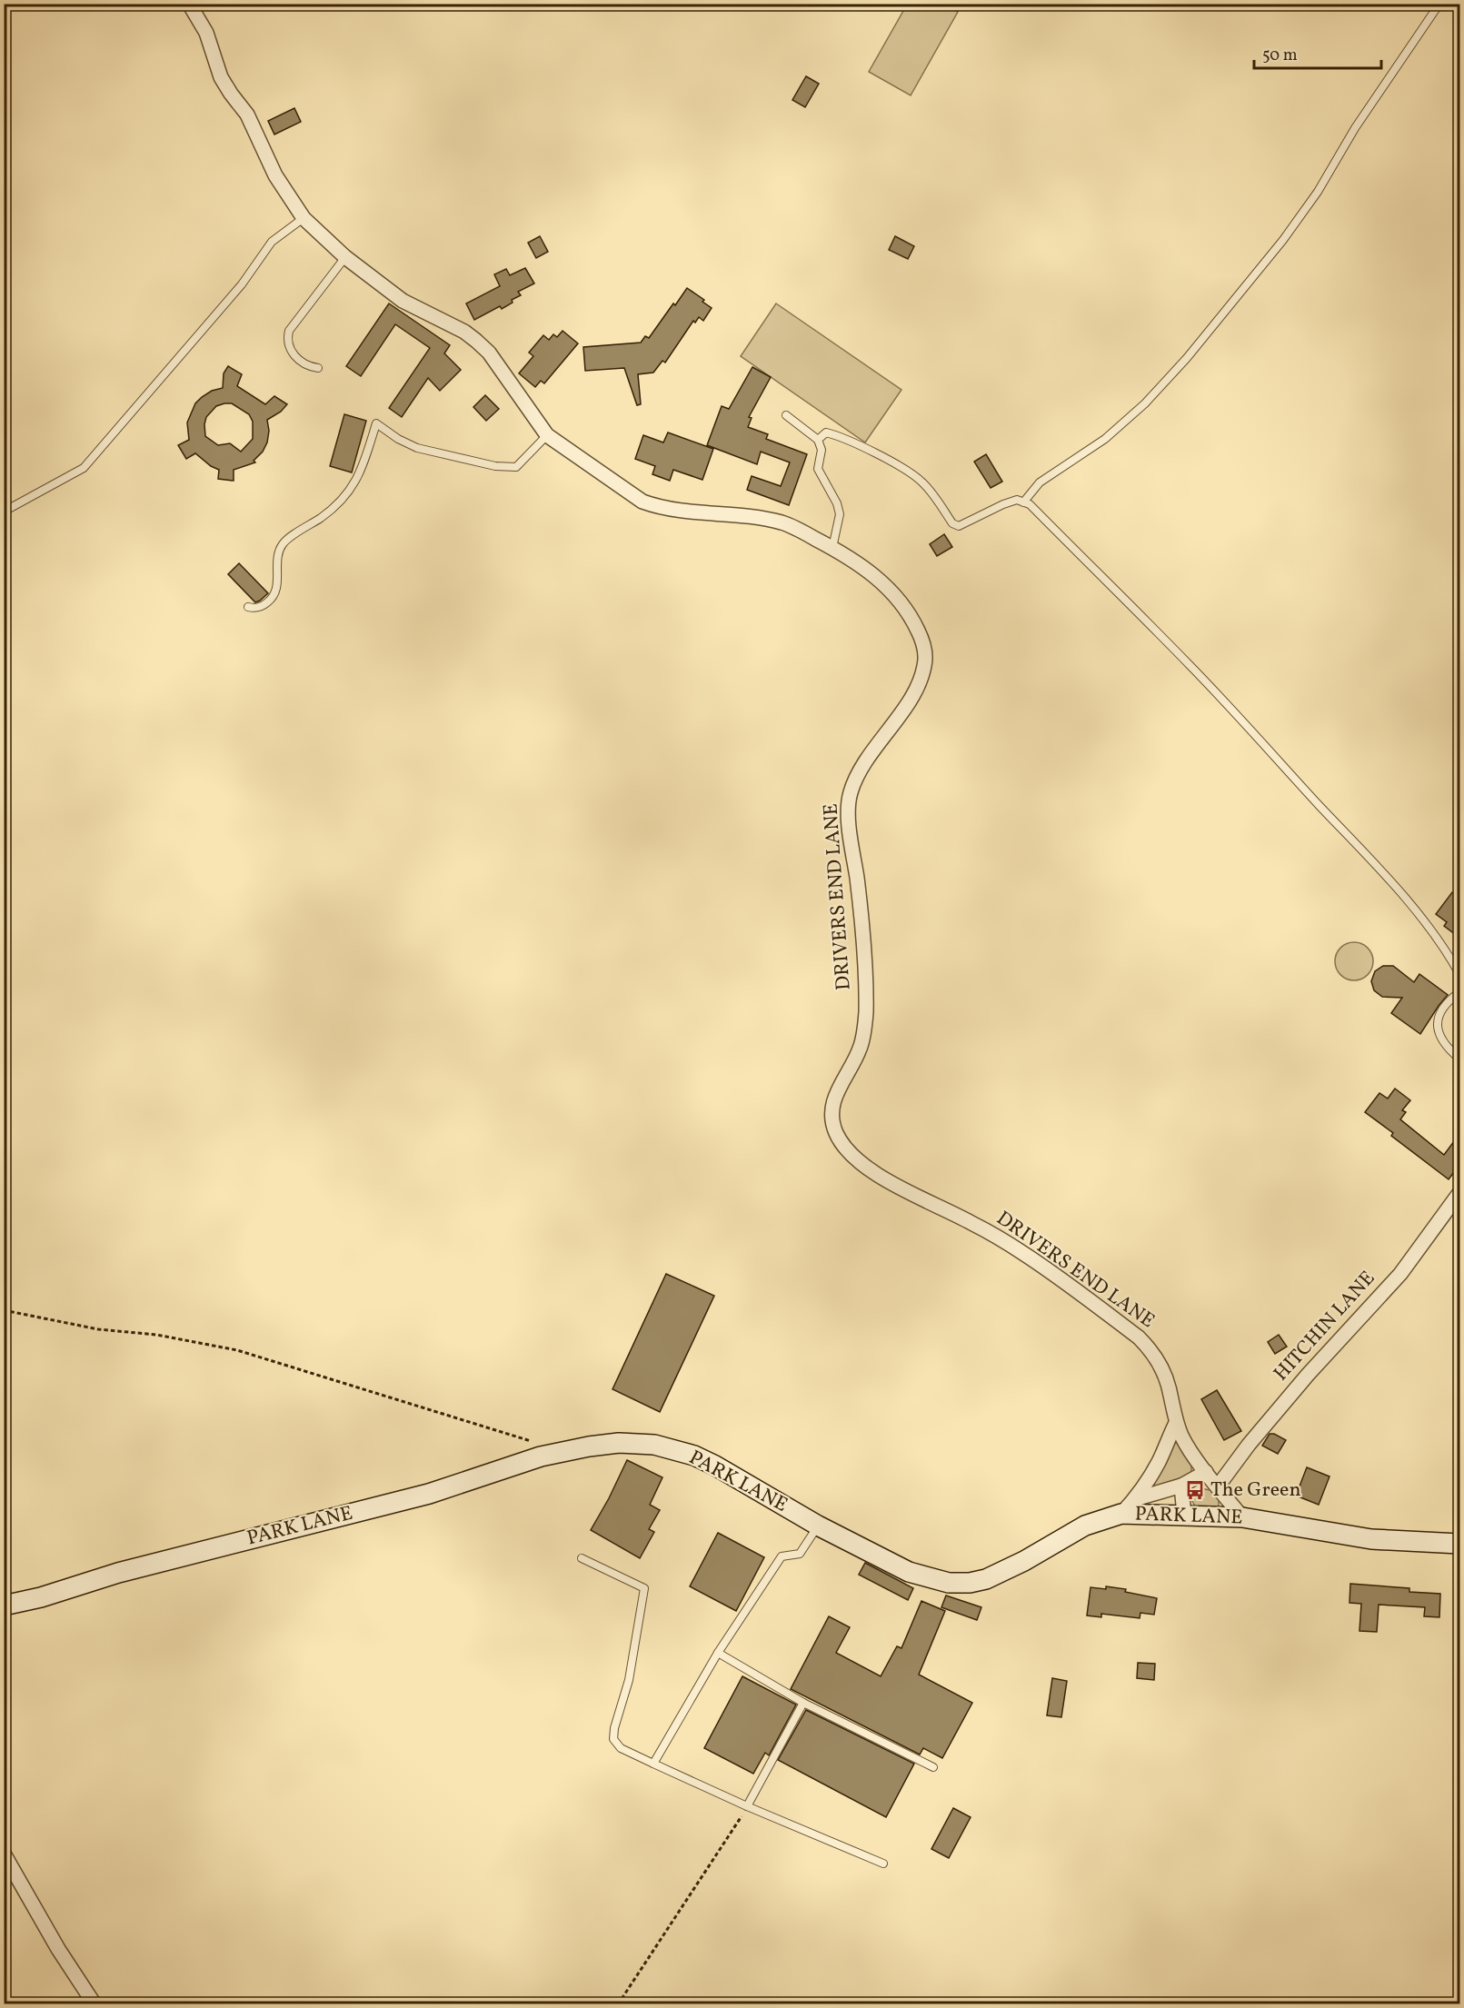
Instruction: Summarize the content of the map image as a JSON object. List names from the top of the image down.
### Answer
{
  "streets": {
    "street": ["DRIVERS END LANE", "HITCHIN LANE", "PARK LANE"]
  },
  "crossings": [
    ["DRIVERS END LANE", "HITCHIN LANE"],
    ["DRIVERS END LANE", "PARK LANE"]
  ],
  "places": {
    "bus stop": ["The Green"]
  },
  "scale_bar": "50 m"
}
